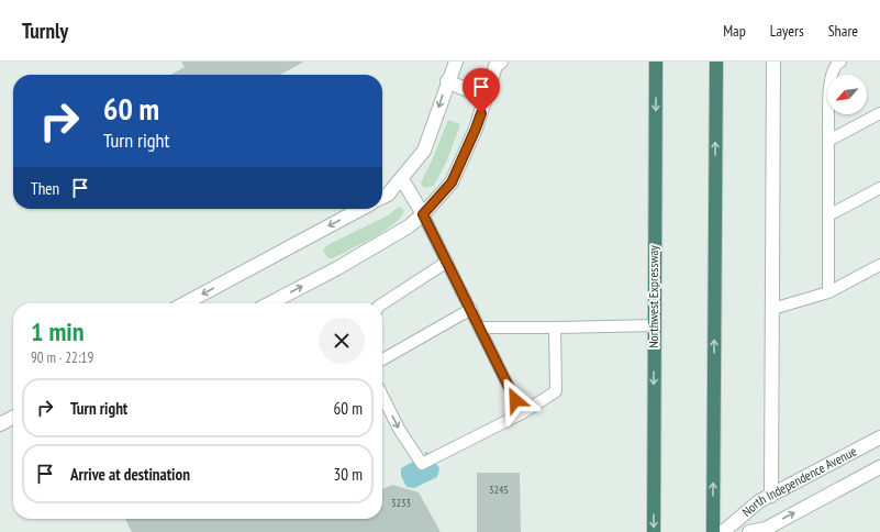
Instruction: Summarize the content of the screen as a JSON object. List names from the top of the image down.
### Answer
{
  "streets": {
    "highway": ["Northwest Expressway"],
    "street": ["North Independence Avenue"]
  },
  "house_numbers": ["3245", "3233"],
  "north": "bottom left",
  "page": {
    "header": "Turnly",
    "nav": ["Map", "Layers", "Share"],
    "turn": ["60 m", "Turn right"],
    "then": "Then",
    "heading": ["1 min", "90 m · 22:19"],
    "list": [
      {
        "name": "Turn right",
        "value": "60 m"
      },
      {
        "name": "Arrive at destination",
        "value": "30 m"
      }
    ]
  }
}
